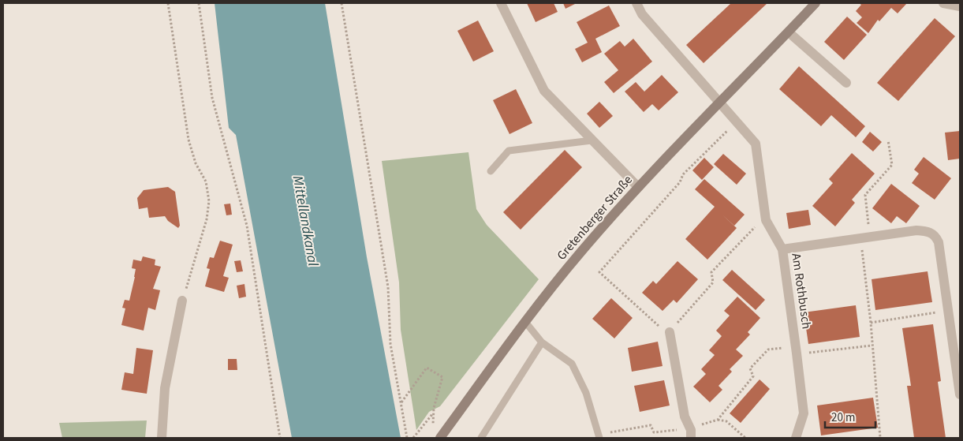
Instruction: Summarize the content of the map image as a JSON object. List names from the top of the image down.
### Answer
{
  "streets": {
    "main road": ["Gretenberger Straße"],
    "street": ["Am Rothbusch"]
  },
  "crossings": [
    ["Gretenberger Straße", "Am Rothbusch"]
  ],
  "water": ["Mittellandkanal"],
  "scale_bar": "20 m"
}
